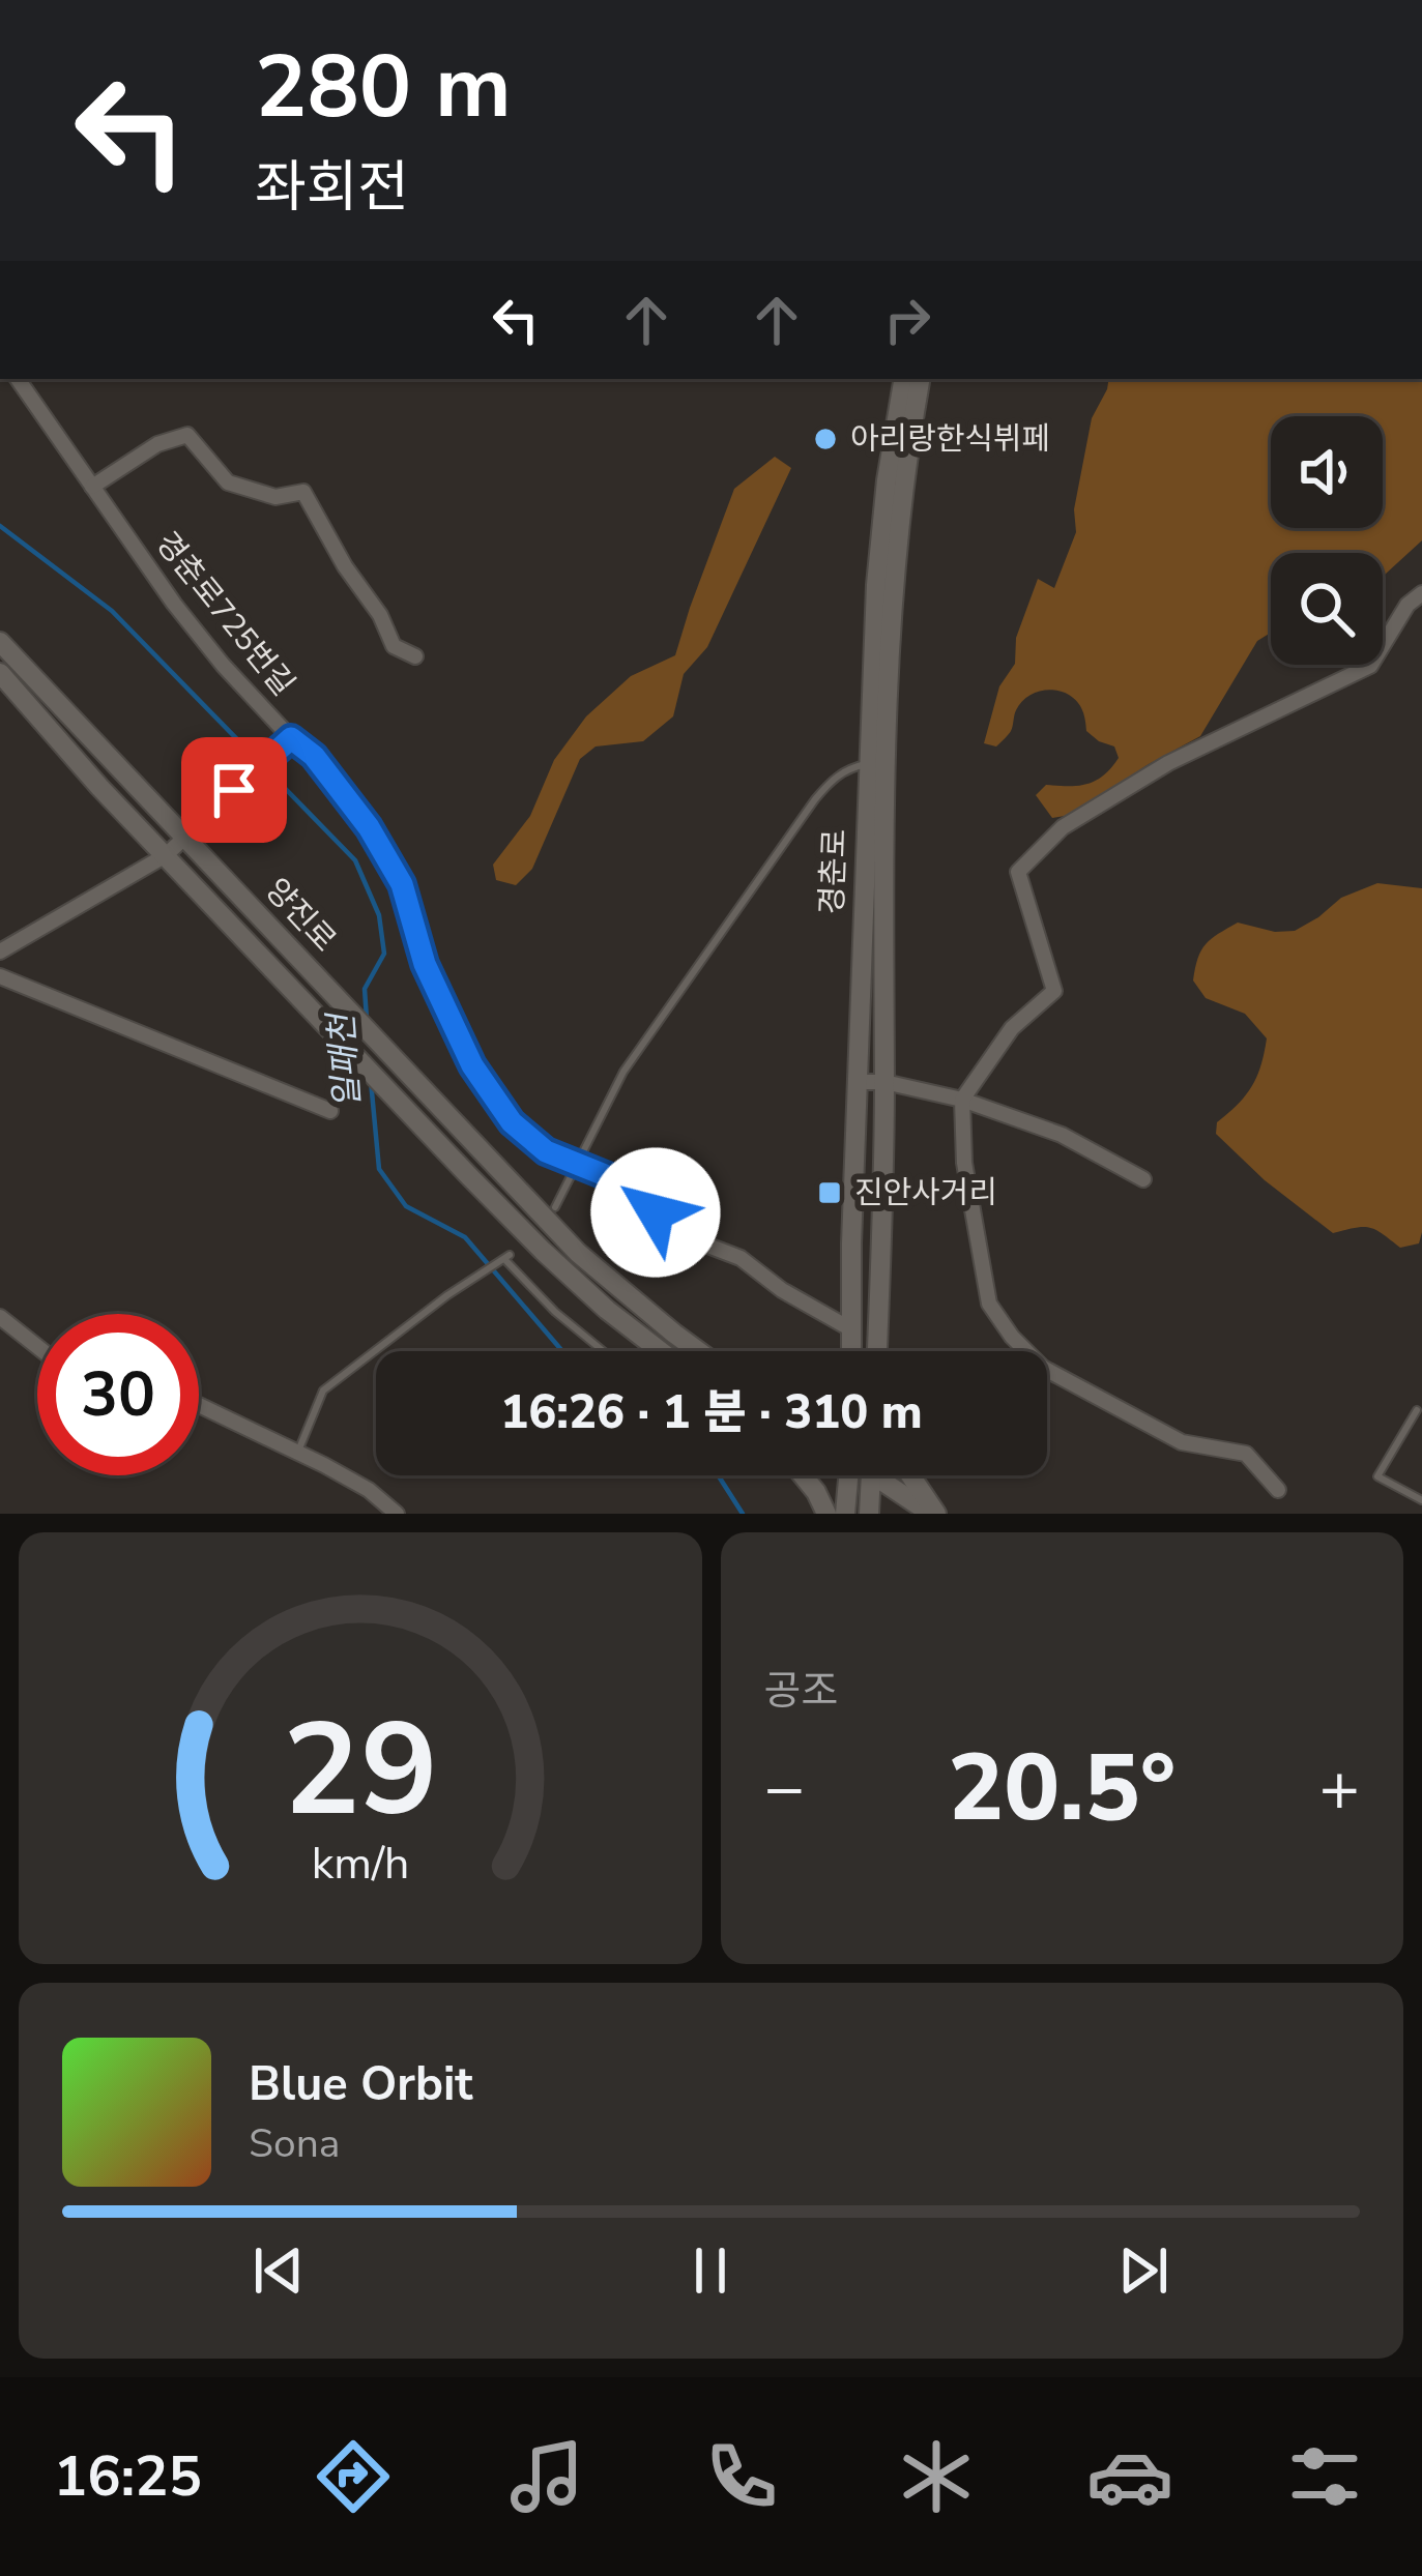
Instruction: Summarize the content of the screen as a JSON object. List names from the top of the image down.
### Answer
{
  "streets": {
    "main road": ["경춘로", "양진로"],
    "street": ["경춘로725번길"]
  },
  "crossings": [
    ["경춘로725번길", "경춘로"]
  ],
  "water": ["일패천"],
  "places": {
    "other": ["아리랑한식뷔페"],
    "transit": ["진안사거리"]
  },
  "page": {
    "turn": ["280 m", "좌회전"],
    "limit": "30",
    "trip": "16:26 · 1 분 · 310 m",
    "tile": "공조",
    "heat": ["−", "20.5°", "+"],
    "song": ["Blue Orbit", "Sona"],
    "tabs": "16:25",
    "gauge": ["29", "km/h"]
  }
}
